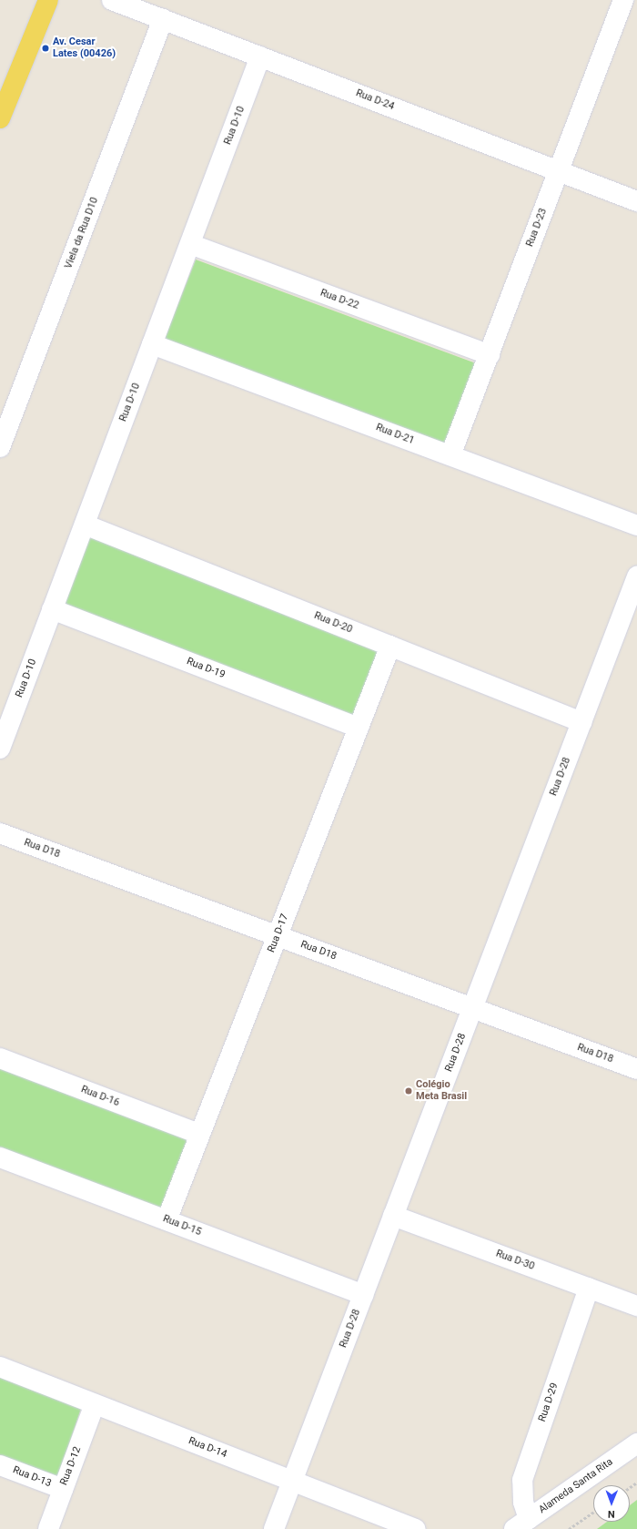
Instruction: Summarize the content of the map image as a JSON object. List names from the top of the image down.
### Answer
{
  "streets": {
    "street": [
      "Rua D-24",
      "Rua D-10",
      "Rua D-23",
      "Viela da Rua D10",
      "Rua D-22",
      "Rua D-21",
      "Rua D-20",
      "Rua D-19",
      "Rua D-28",
      "Rua D18",
      "Rua D-17",
      "Rua D-16",
      "Rua D-15",
      "Rua D-30",
      "Rua D-29",
      "Rua D-14",
      "Rua D-12",
      "Rua D-13",
      "Alameda Santa Rita"
    ]
  },
  "crossings": [
    ["Rua D-24", "Rua D-10"],
    ["Rua D-24", "Rua D-23"],
    ["Rua D-24", "Viela da Rua D10"],
    ["Rua D-10", "Rua D-22"],
    ["Rua D-10", "Rua D-21"],
    ["Rua D-10", "Rua D-20"],
    ["Rua D-10", "Rua D-19"],
    ["Rua D-23", "Rua D-22"],
    ["Rua D-23", "Rua D-21"],
    ["Rua D-20", "Rua D-28"],
    ["Rua D-20", "Rua D-17"],
    ["Rua D-19", "Rua D-17"],
    ["Rua D-28", "Rua D18"],
    ["Rua D-28", "Rua D-15"],
    ["Rua D-28", "Rua D-30"],
    ["Rua D-28", "Rua D-14"],
    ["Rua D18", "Rua D-17"],
    ["Rua D-17", "Rua D-16"],
    ["Rua D-17", "Rua D-15"],
    ["Rua D-30", "Rua D-29"],
    ["Rua D-29", "Alameda Santa Rita"],
    ["Rua D-14", "Rua D-12"],
    ["Rua D-12", "Rua D-13"]
  ],
  "places": ["Av. Cesar Lates (00426)", "Colégio Meta Brasil"],
  "north": "bottom"
}
